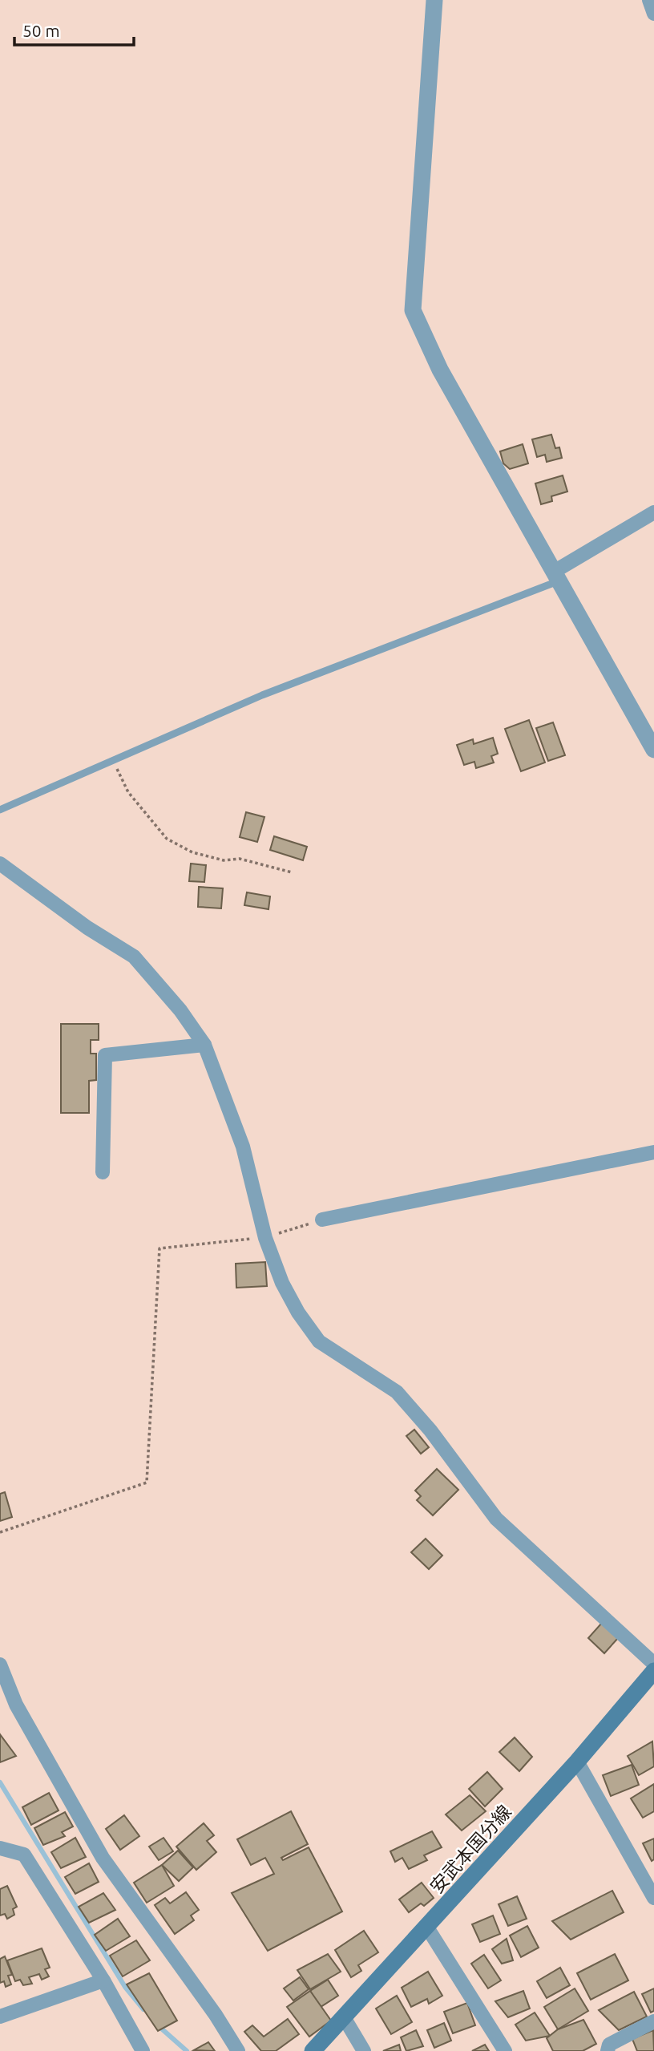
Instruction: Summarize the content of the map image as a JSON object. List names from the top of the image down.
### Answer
{
  "streets": {
    "main road": ["安武本国分線"]
  },
  "scale_bar": "50 m"
}
